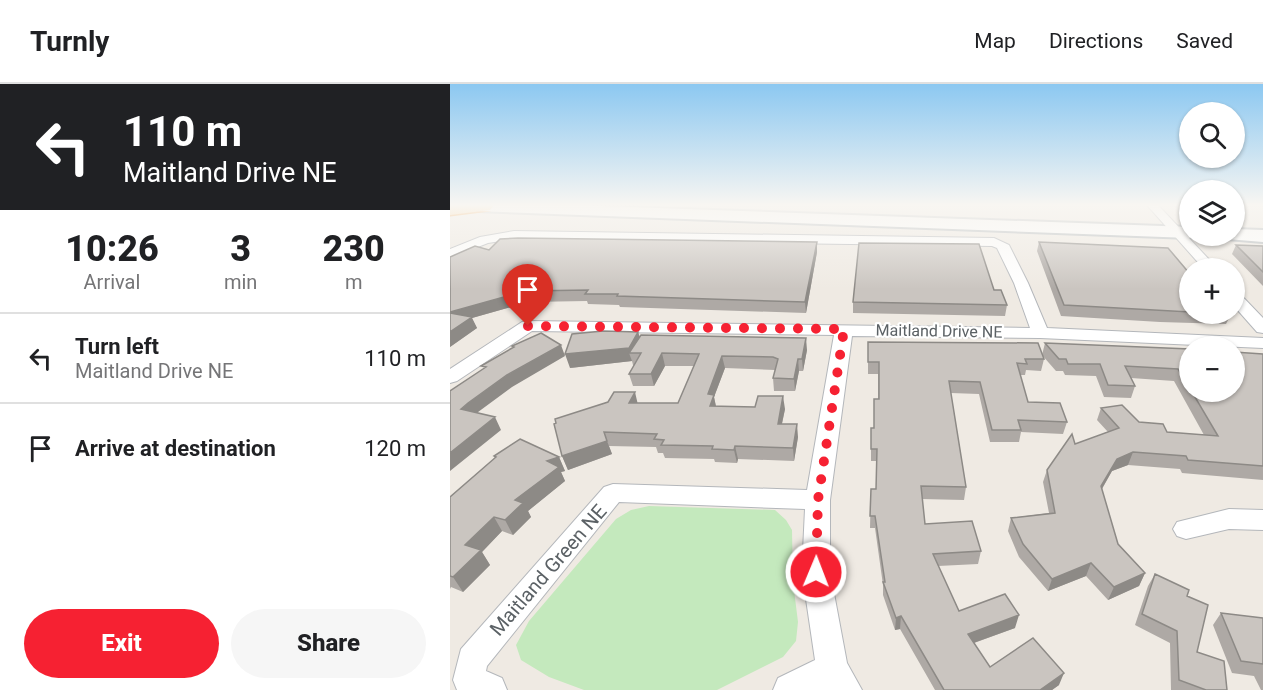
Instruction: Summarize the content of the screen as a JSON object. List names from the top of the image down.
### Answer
{
  "streets": {
    "street": ["Maitland Drive NE", "Maitland Green NE"]
  },
  "page": {
    "header": "Turnly",
    "nav": ["Map", "Directions", "Saved"],
    "turn": ["110 m", "Maitland Drive NE"],
    "map_buttons": ["+", "−"],
    "eta": [
      "10:26",
      "Arrival",
      "3",
      "min",
      "230",
      "m"
    ],
    "list": [
      {
        "name": "Turn left",
        "note": "Maitland Drive NE",
        "value": "110 m"
      },
      {
        "name": "Arrive at destination",
        "value": "120 m"
      }
    ],
    "buttons": ["Exit", "Share"]
  }
}
